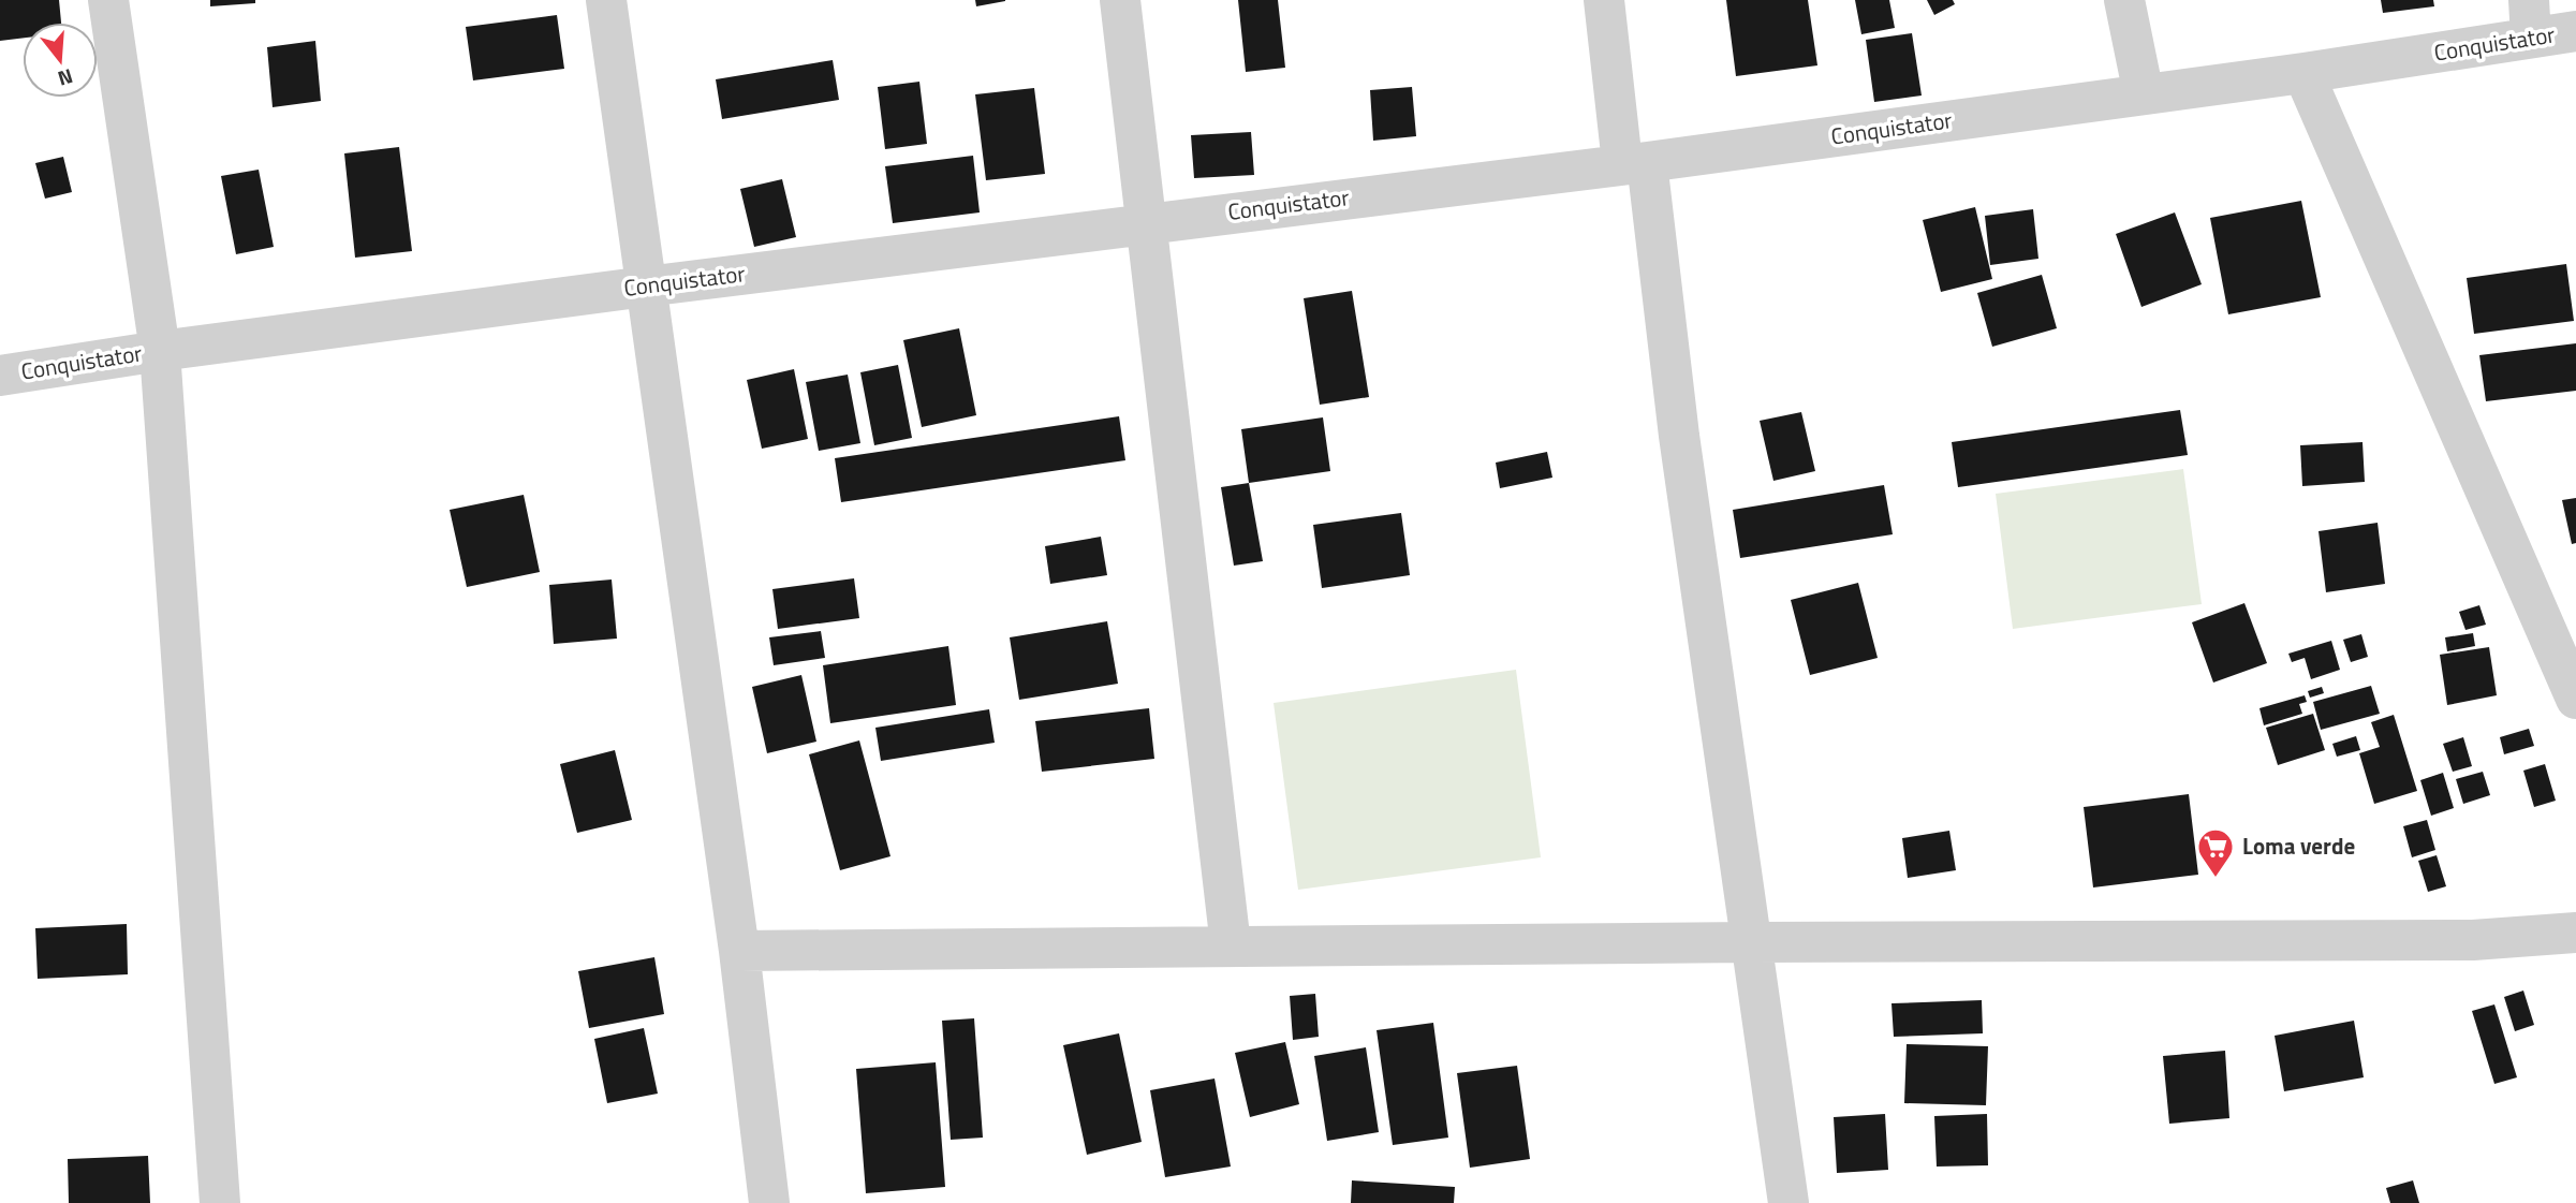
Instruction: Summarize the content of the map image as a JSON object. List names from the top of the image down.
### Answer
{
  "streets": {
    "street": ["Conquistator"]
  },
  "places": {
    "supermarket": ["Loma verde"]
  },
  "north": "bottom"
}
